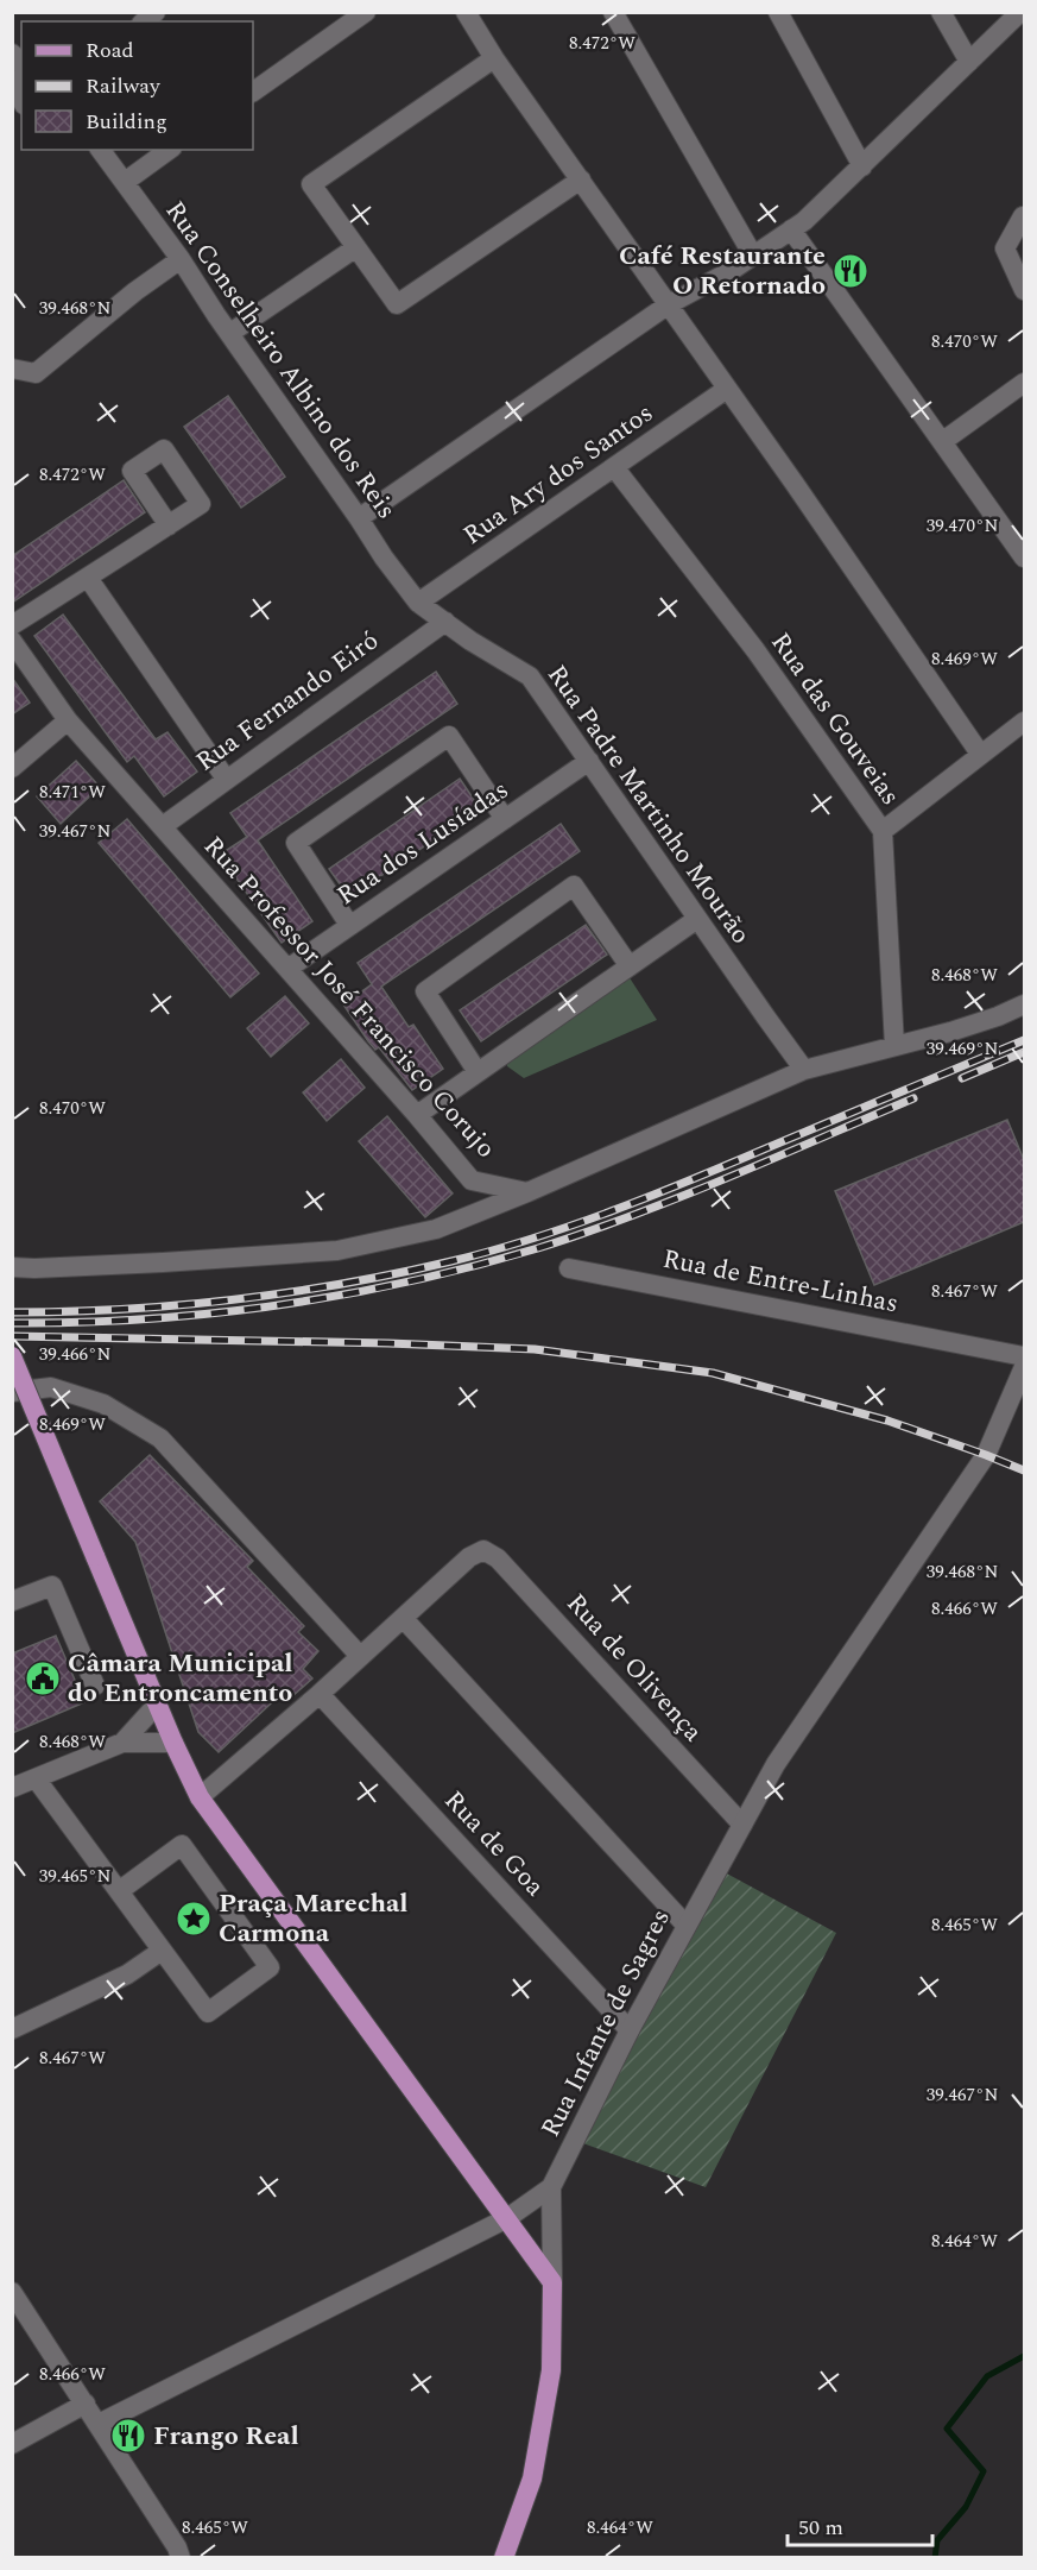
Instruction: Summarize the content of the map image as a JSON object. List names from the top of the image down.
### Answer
{
  "streets": {
    "street": [
      "Rua Conselheiro Albino dos Reis",
      "Rua Ary dos Santos",
      "Rua Fernando Eiró",
      "Rua das Gouveias",
      "Rua Padre Martinho Mourão",
      "Rua dos Lusíadas",
      "Rua Professor José Francisco Corujo",
      "Rua de Entre-Linhas",
      "Rua de Olivença",
      "Rua de Goa",
      "Rua Infante de Sagres"
    ]
  },
  "crossings": [
    ["Rua Conselheiro Albino dos Reis", "Rua Ary dos Santos"],
    ["Rua Conselheiro Albino dos Reis", "Rua Padre Martinho Mourão"],
    ["Rua Ary dos Santos", "Rua das Gouveias"],
    ["Rua Ary dos Santos", "Rua Padre Martinho Mourão"],
    ["Rua Fernando Eiró", "Rua Padre Martinho Mourão"],
    ["Rua Fernando Eiró", "Rua Professor José Francisco Corujo"],
    ["Rua Padre Martinho Mourão", "Rua dos Lusíadas"],
    ["Rua dos Lusíadas", "Rua Professor José Francisco Corujo"],
    ["Rua de Olivença", "Rua Infante de Sagres"],
    ["Rua de Goa", "Rua Infante de Sagres"]
  ],
  "places": {
    "restaurant": ["Café Restaurante O Retornado", "Frango Real"],
    "public building": ["Câmara Municipal do Entroncamento"],
    "place": ["Praça Marechal Carmona"]
  },
  "legend": ["Road", "Railway", "Building"],
  "scale_bar": "50 m",
  "coordinates": [
    "8.472°W",
    "39.468°N",
    "8.470°W",
    "39.470°N",
    "8.469°W",
    "8.471°W",
    "39.467°N",
    "8.468°W",
    "39.469°N",
    "8.467°W",
    "39.466°N",
    "8.466°W",
    "39.465°N",
    "8.465°W",
    "8.464°W"
  ]
}
